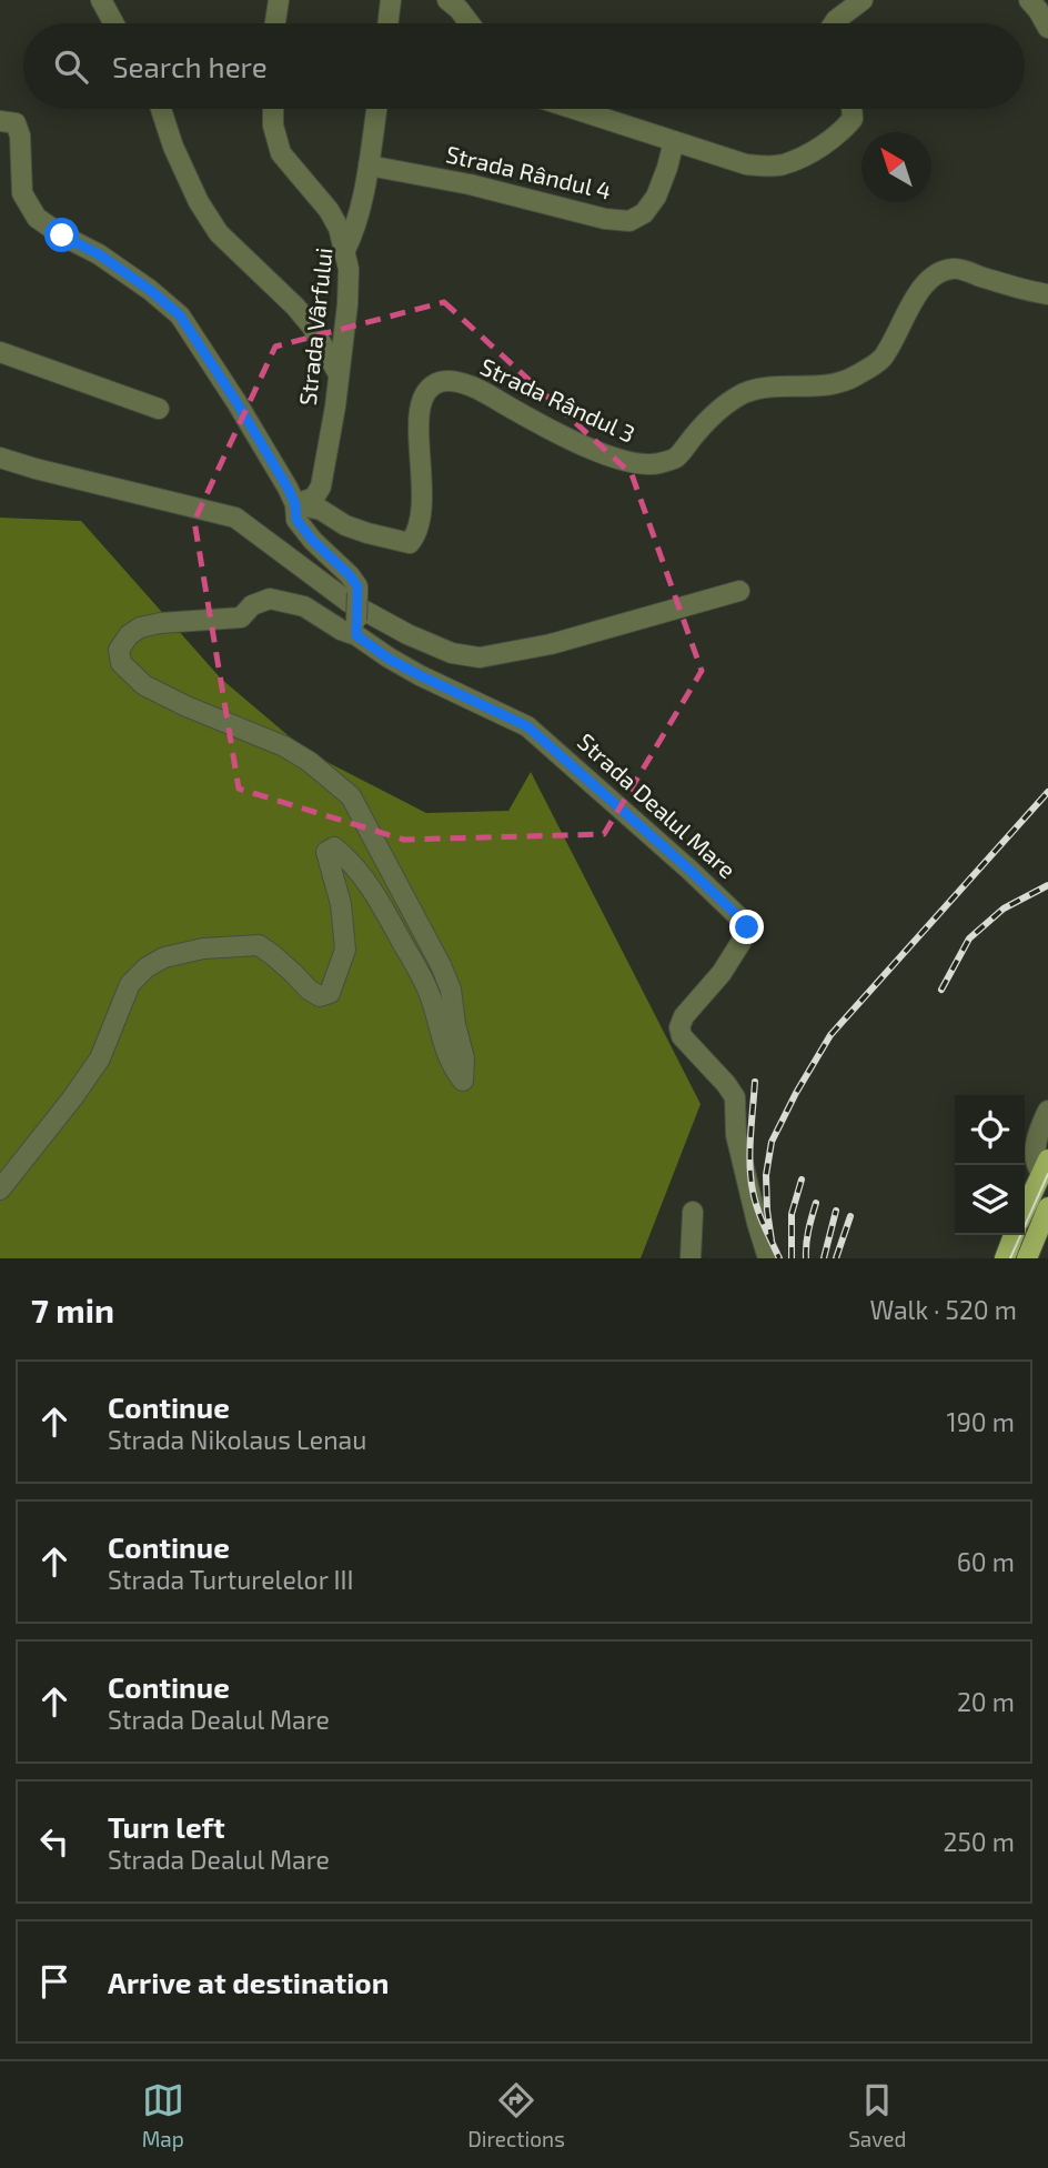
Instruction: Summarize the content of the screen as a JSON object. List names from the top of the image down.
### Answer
{
  "streets": {
    "street": [
      "Strada Rândul 4",
      "Strada Vârfului",
      "Strada Rândul 3",
      "Strada Dealul Mare"
    ]
  },
  "crossings": [
    ["Strada Rândul 4", "Strada Vârfului"],
    ["Strada Vârfului", "Strada Rândul 3"]
  ],
  "north": "top left",
  "page": {
    "search": "Search here",
    "heading": ["7 min", "Walk · 520 m"],
    "list": [
      ["Continue", "Strada Nikolaus Lenau", "190 m"],
      ["Continue", "Strada Turturelelor III", "60 m"],
      ["Continue", "Strada Dealul Mare", "20 m"],
      ["Turn left", "Strada Dealul Mare", "250 m"],
      "Arrive at destination"
    ],
    "nav": ["Map", "Directions", "Saved"]
  }
}
